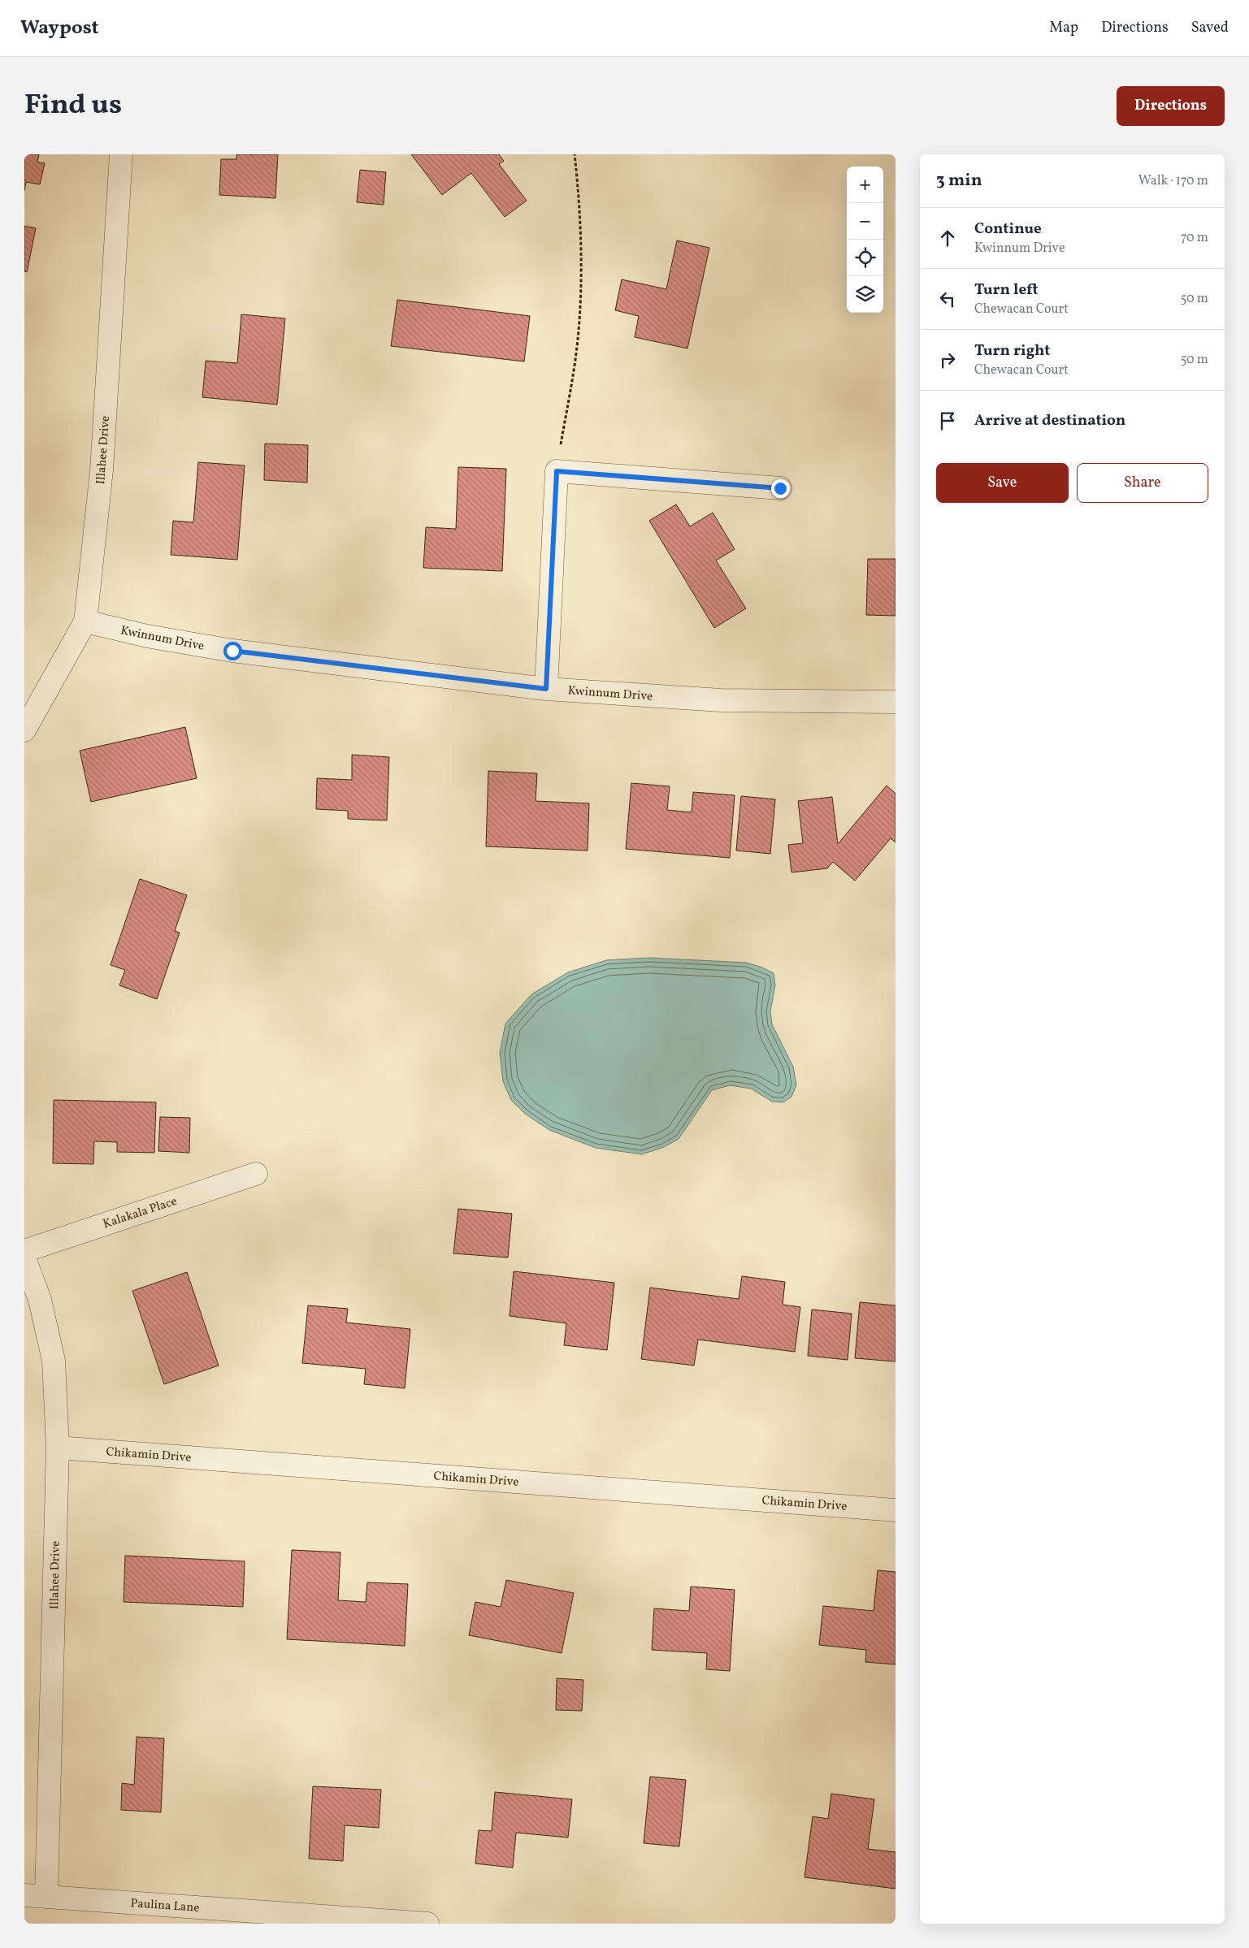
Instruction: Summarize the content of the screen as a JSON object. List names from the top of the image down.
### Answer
{
  "streets": {
    "street": [
      "Illahee Drive",
      "Kwinnum Drive",
      "Kalakala Place",
      "Chikamin Drive",
      "Paulina Lane"
    ]
  },
  "crossings": [
    ["Illahee Drive", "Kwinnum Drive"],
    ["Illahee Drive", "Chikamin Drive"],
    ["Illahee Drive", "Paulina Lane"]
  ],
  "page": {
    "header": "Waypost",
    "nav": ["Map", "Directions", "Saved"],
    "title": "Find us",
    "buttons": [
      "Directions",
      ["Save", "Share"]
    ],
    "heading": ["3 min", "Walk · 170 m"],
    "map_buttons": ["+", "−"],
    "list": [
      ["Continue", "Kwinnum Drive", "70 m"],
      ["Turn left", "Chewacan Court", "50 m"],
      ["Turn right", "Chewacan Court", "50 m"],
      "Arrive at destination"
    ]
  }
}
